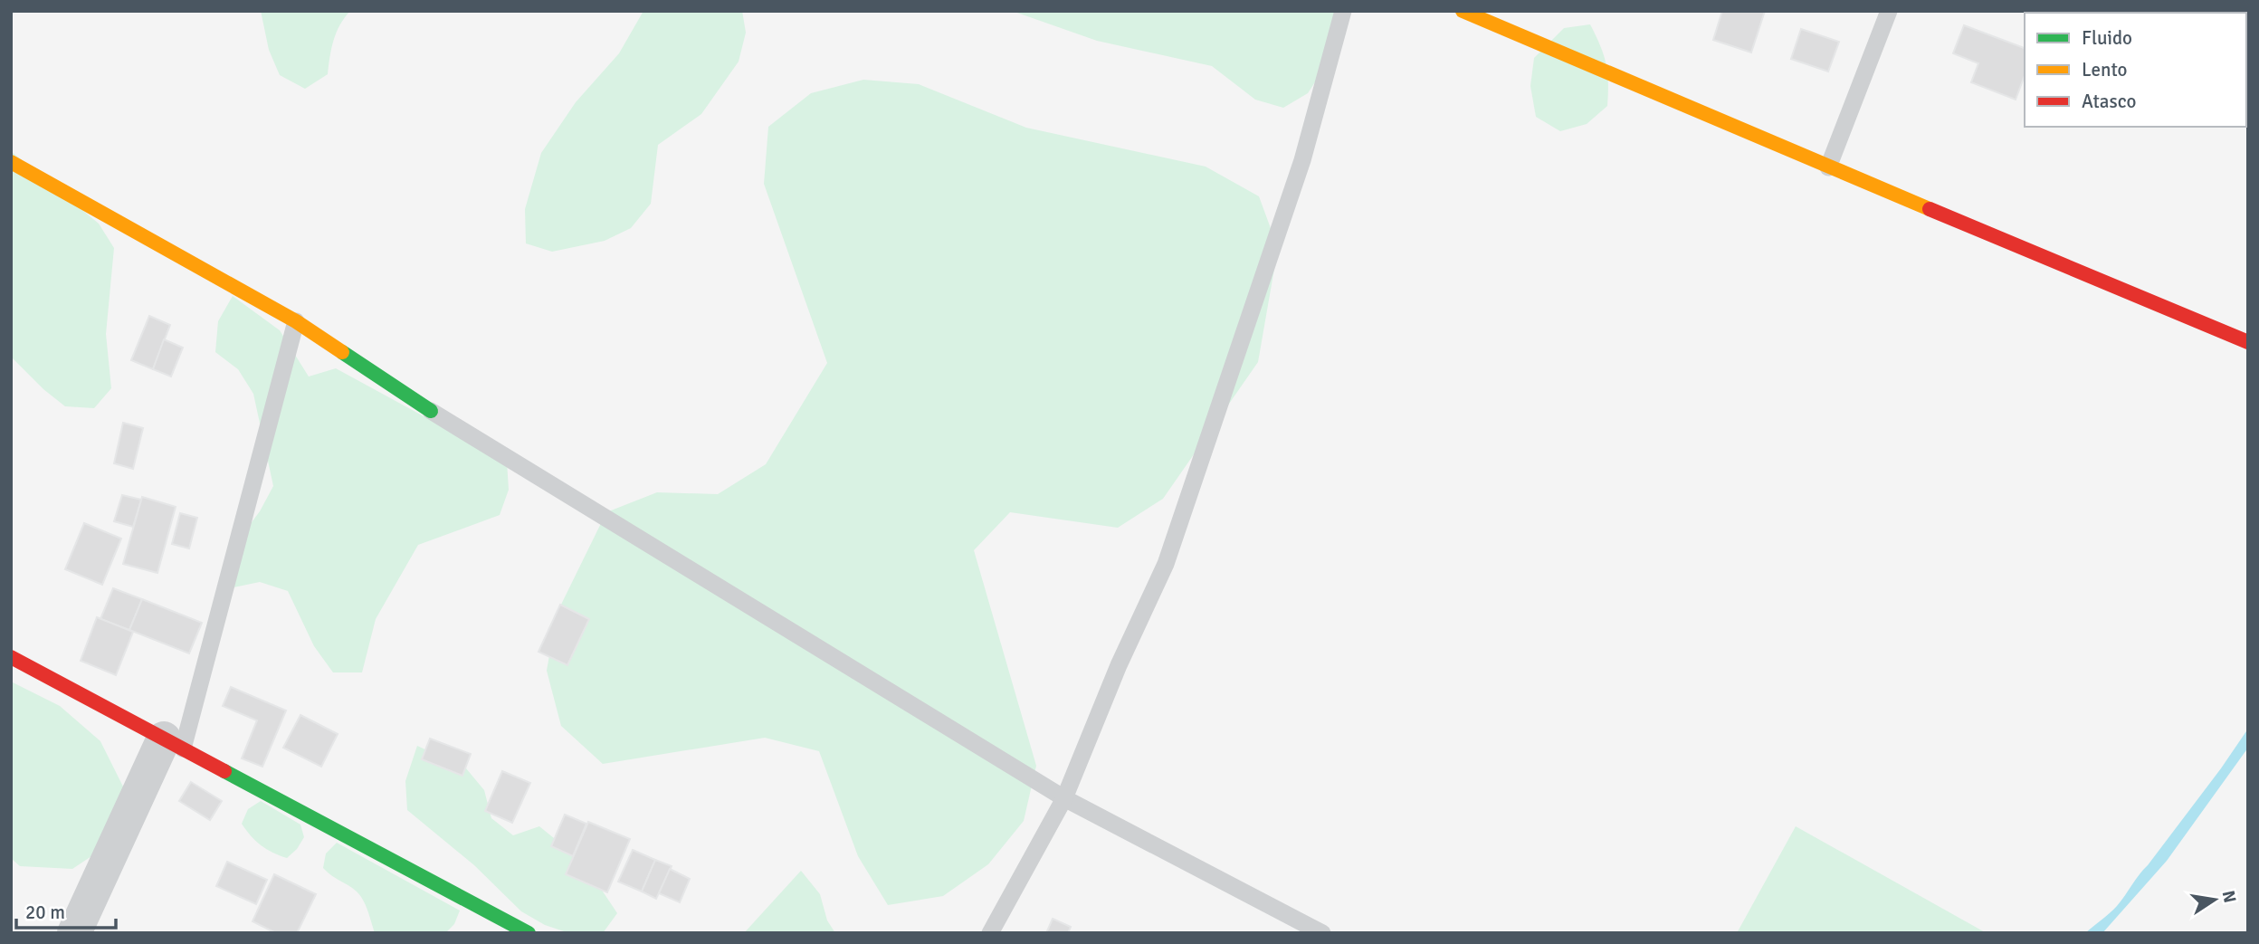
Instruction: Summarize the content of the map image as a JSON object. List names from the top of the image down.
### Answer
{
  "legend": ["Fluido", "Lento", "Atasco"],
  "scale_bar": "20 m",
  "north": "right"
}
